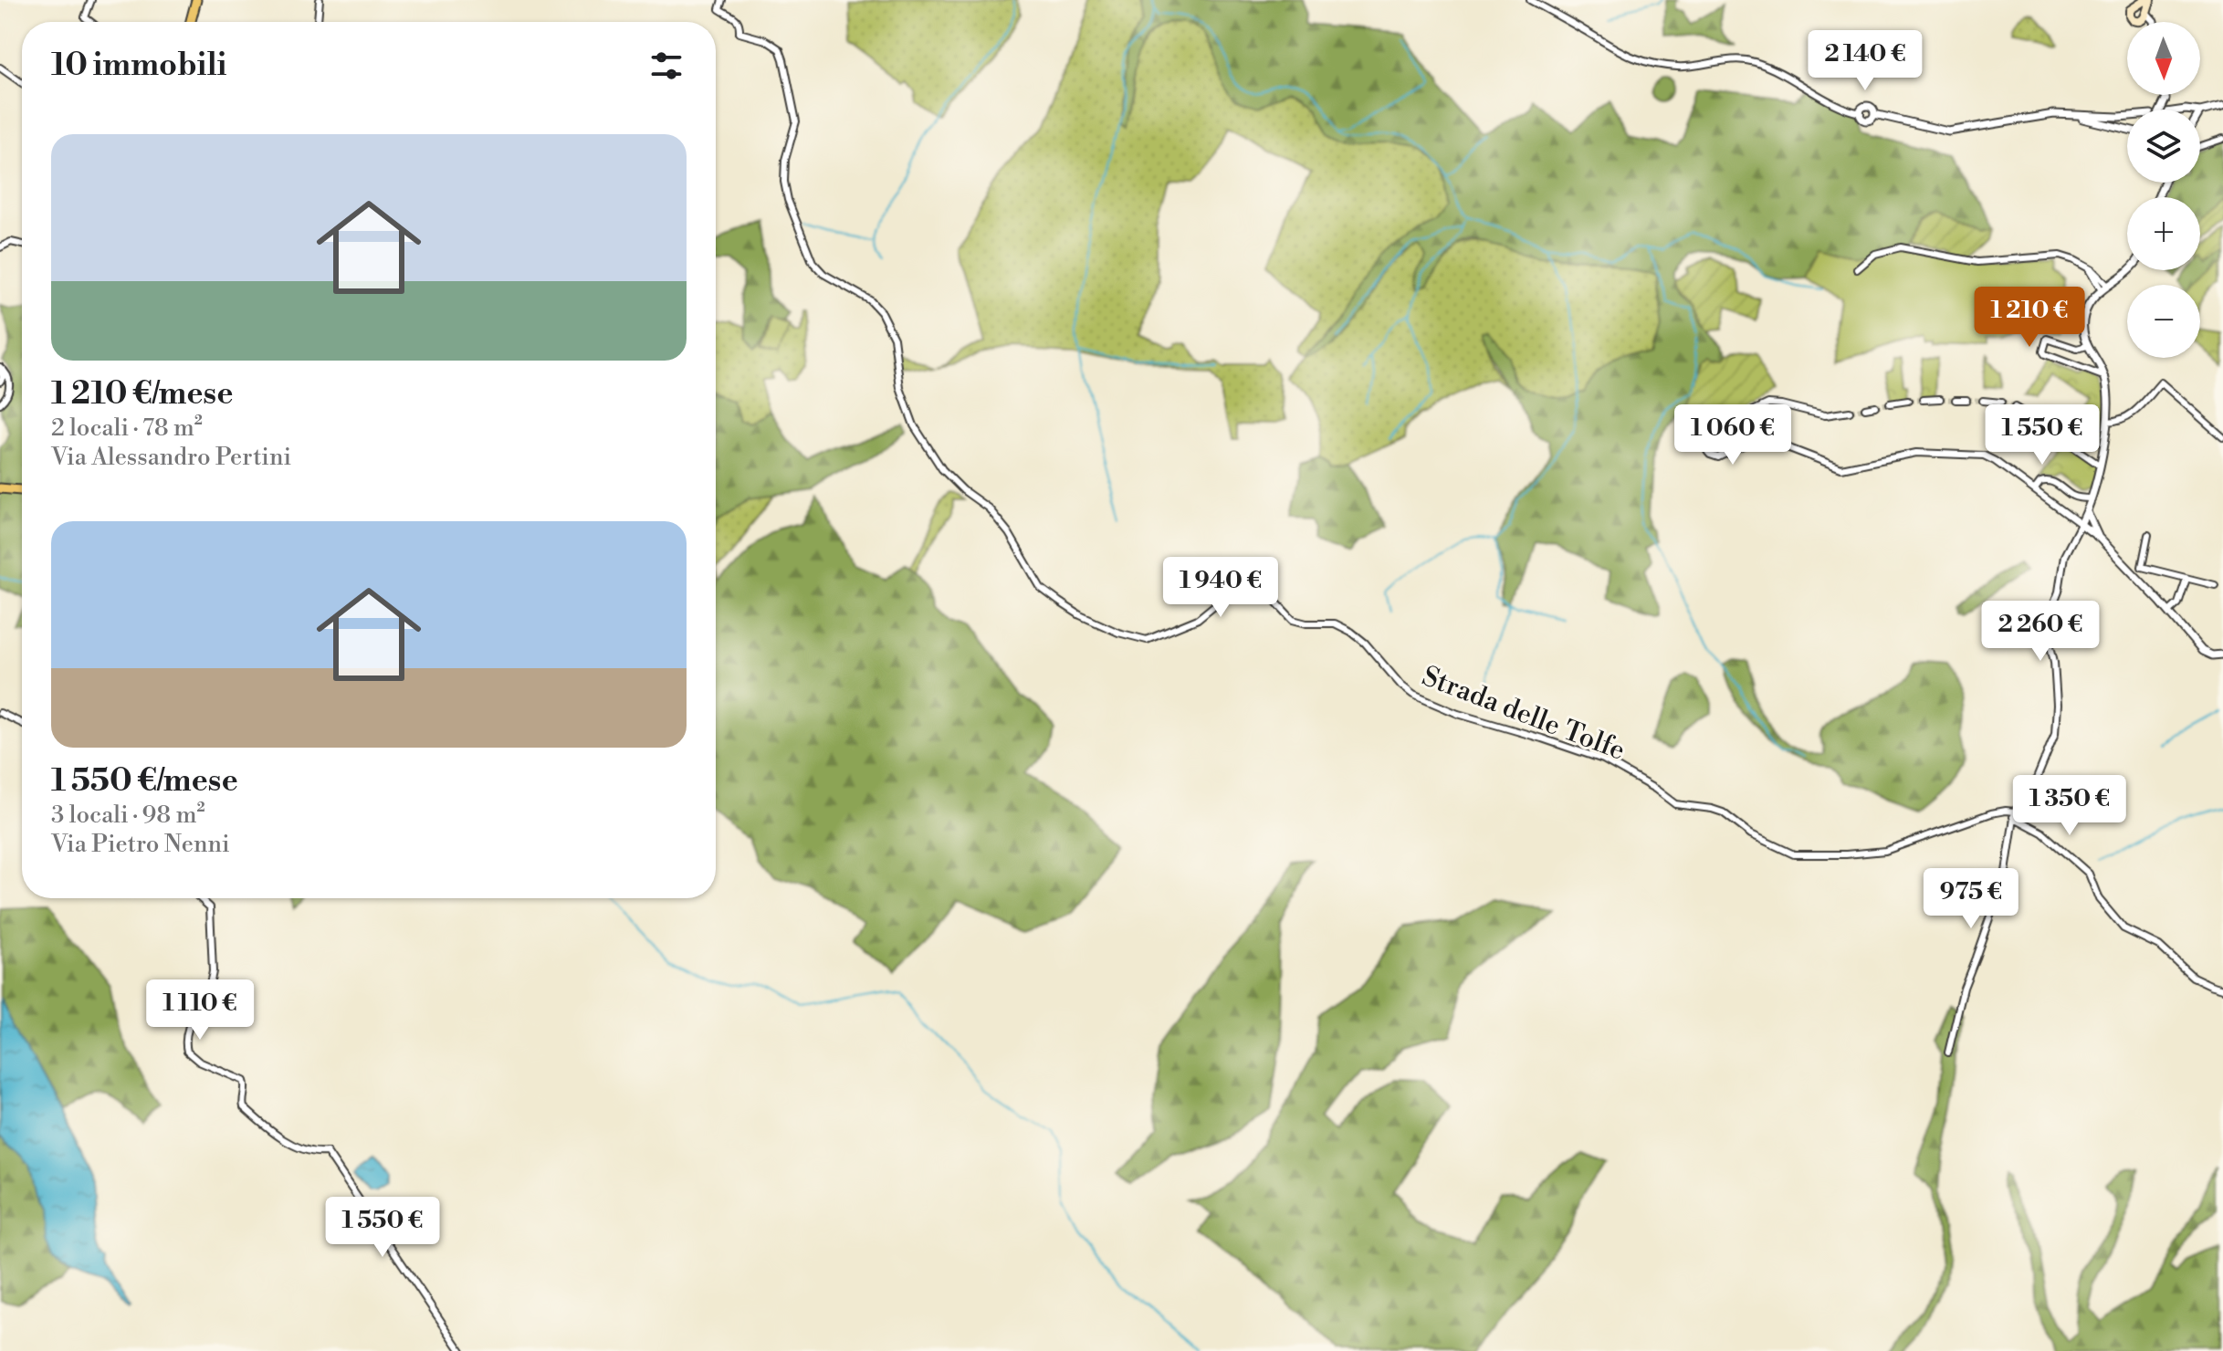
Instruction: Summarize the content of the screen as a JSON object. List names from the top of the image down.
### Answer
{
  "streets": {
    "street": ["Strada delle Tolfe"]
  },
  "north": "bottom",
  "page": {
    "map_buttons": ["+", "−"],
    "heading": "10 immobili",
    "price": [
      "2 140 €",
      "1 210 €",
      "1 060 €",
      "1 550 €",
      "1 940 €",
      "2 260 €",
      "1 350 €",
      "975 €",
      "1 110 €",
      "1 550 €"
    ],
    "list": [
      {
        "name": "1 210 €/mese",
        "note": "2 locali · 78 m² · Via Alessandro Pertini"
      },
      {
        "name": "1 550 €/mese",
        "note": "3 locali · 98 m² · Via Pietro Nenni"
      }
    ]
  }
}
